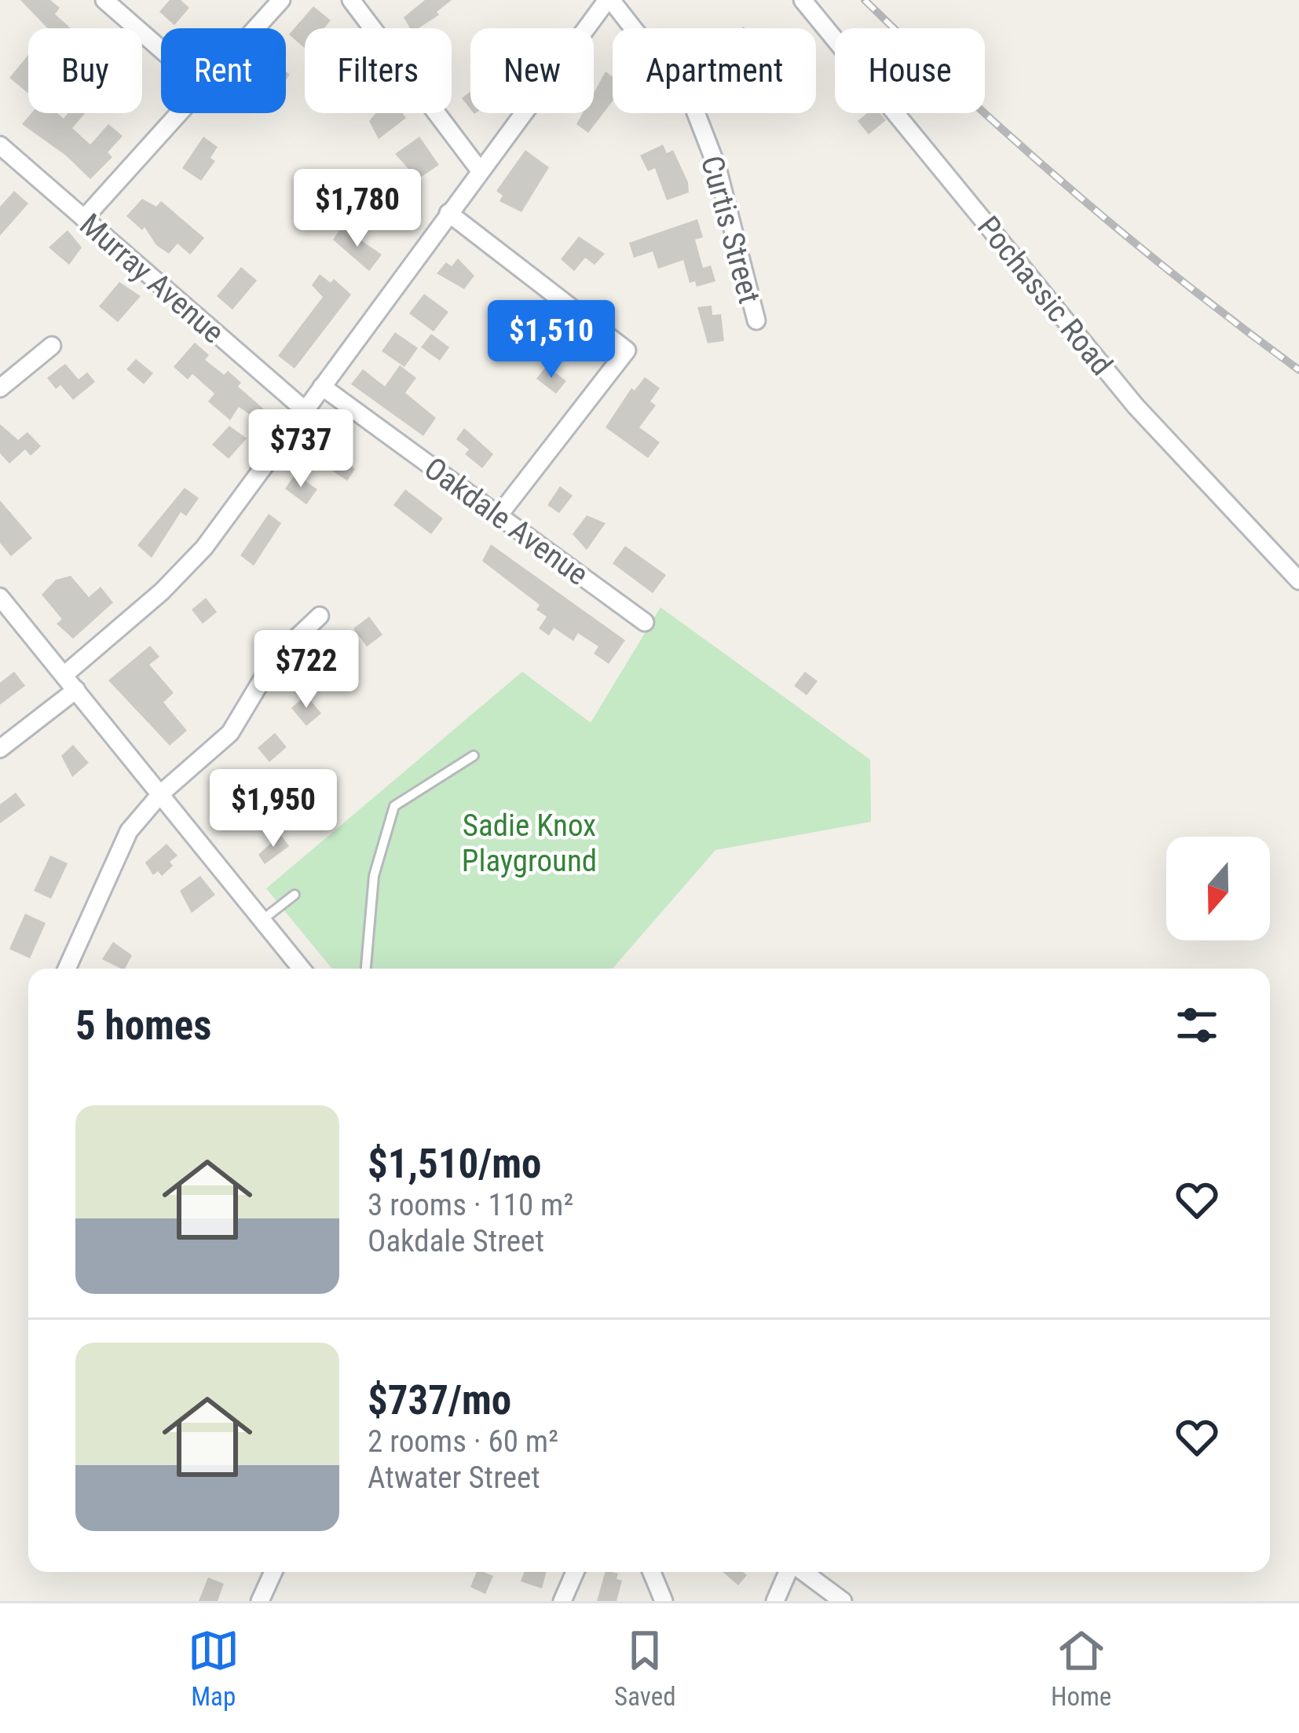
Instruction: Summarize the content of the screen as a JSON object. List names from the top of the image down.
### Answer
{
  "streets": {
    "street": [
      "Curtis Street",
      "Murray Avenue",
      "Pochassic Road",
      "Oakdale Avenue"
    ]
  },
  "parks": ["Sadie Knox Playground"],
  "north": "bottom",
  "page": {
    "chip": [
      "Buy",
      "Rent",
      "Filters",
      "New",
      "Apartment",
      "House"
    ],
    "price": [
      "$1,780",
      "$1,510",
      "$737",
      "$722",
      "$1,950"
    ],
    "heading": "5 homes",
    "list": [
      {
        "name": "$1,510/mo",
        "note": "3 rooms · 110 m² · Oakdale Street"
      },
      {
        "name": "$737/mo",
        "note": "2 rooms · 60 m² · Atwater Street"
      }
    ],
    "tabs": ["Map", "Saved", "Home"]
  }
}
